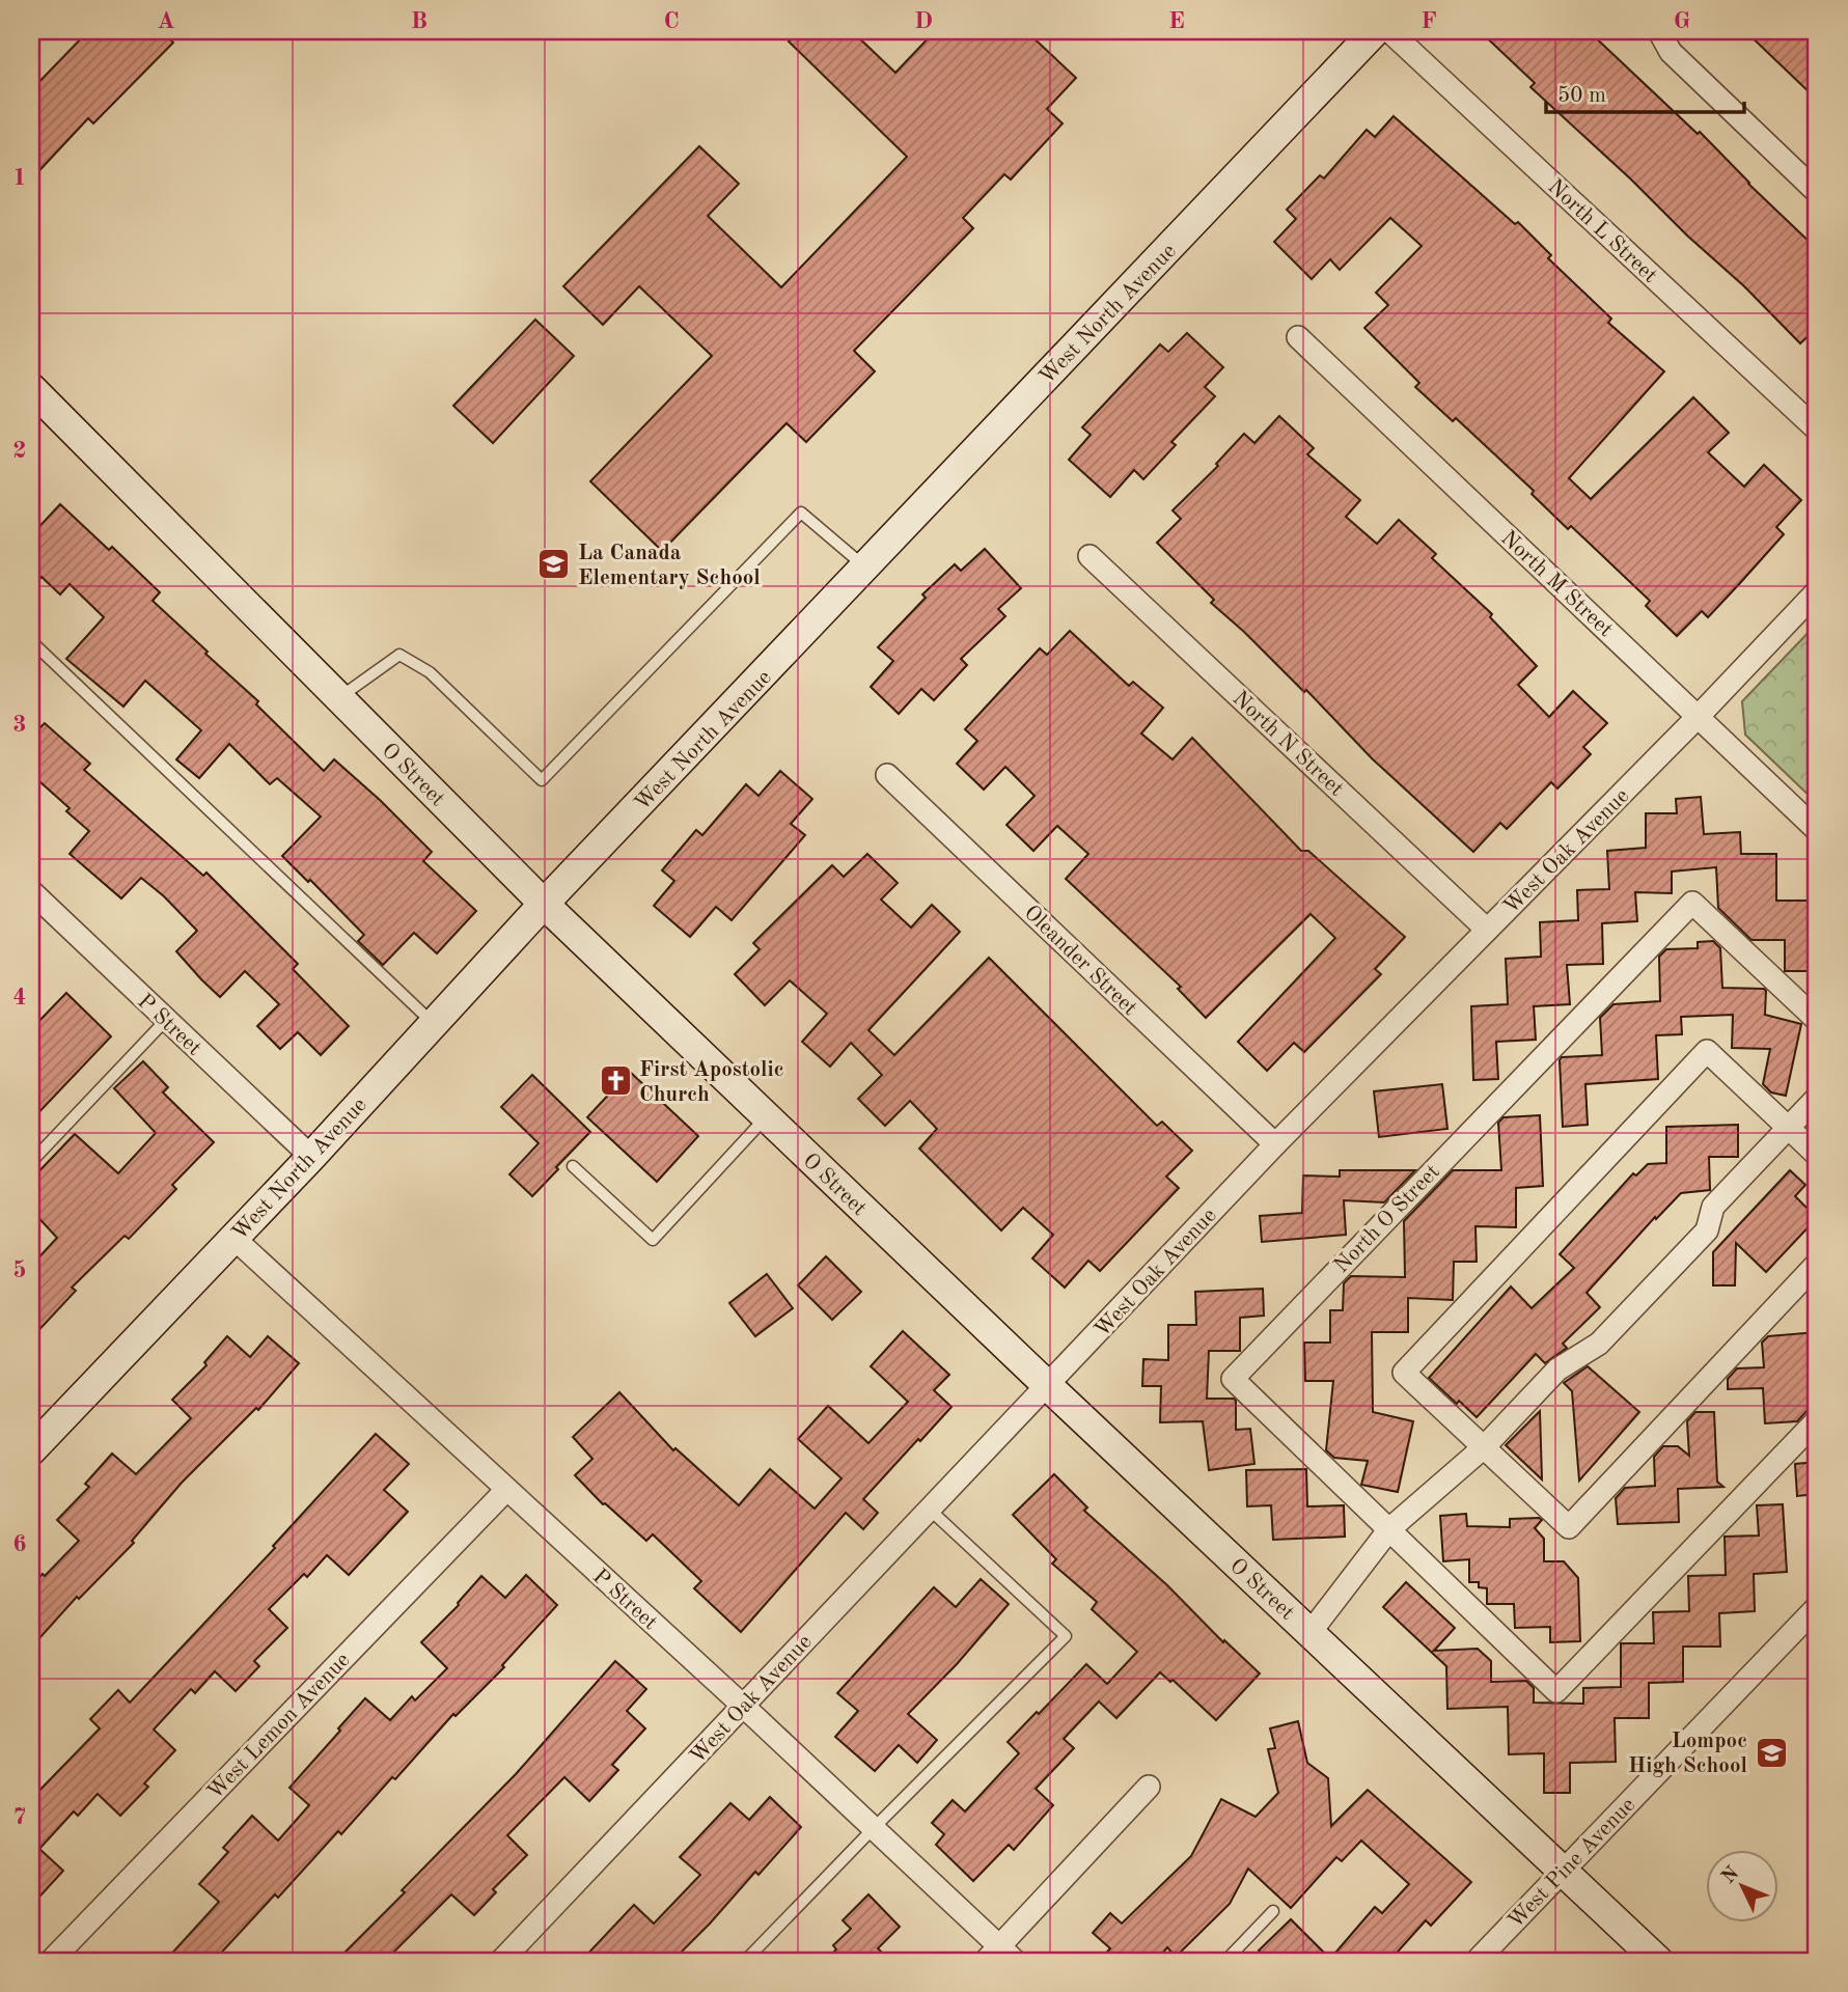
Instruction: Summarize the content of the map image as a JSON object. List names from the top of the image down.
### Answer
{
  "streets": {
    "street": [
      "North L Street",
      "West North Avenue",
      "North M Street",
      "North N Street",
      "O Street",
      "West Oak Avenue",
      "Oleander Street",
      "P Street",
      "North O Street",
      "West Lemon Avenue",
      "West Pine Avenue"
    ]
  },
  "crossings": [
    ["West North Avenue", "O Street"],
    ["West North Avenue", "P Street"],
    ["North M Street", "West Oak Avenue"],
    ["North N Street", "West Oak Avenue"],
    ["O Street", "West Oak Avenue"],
    ["O Street", "West Pine Avenue"],
    ["West Oak Avenue", "Oleander Street"],
    ["West Oak Avenue", "P Street"],
    ["P Street", "West Lemon Avenue"]
  ],
  "places": {
    "school or university": ["La Canada Elementary School", "Lompoc High School"],
    "church": ["First Apostolic Church"]
  },
  "scale_bar": "50 m",
  "north": "top left",
  "grid": {
    "columns": [
      "A",
      "B",
      "C",
      "D",
      "E",
      "F",
      "G"
    ],
    "rows": [
      "1",
      "2",
      "3",
      "4",
      "5",
      "6",
      "7"
    ]
  }
}
